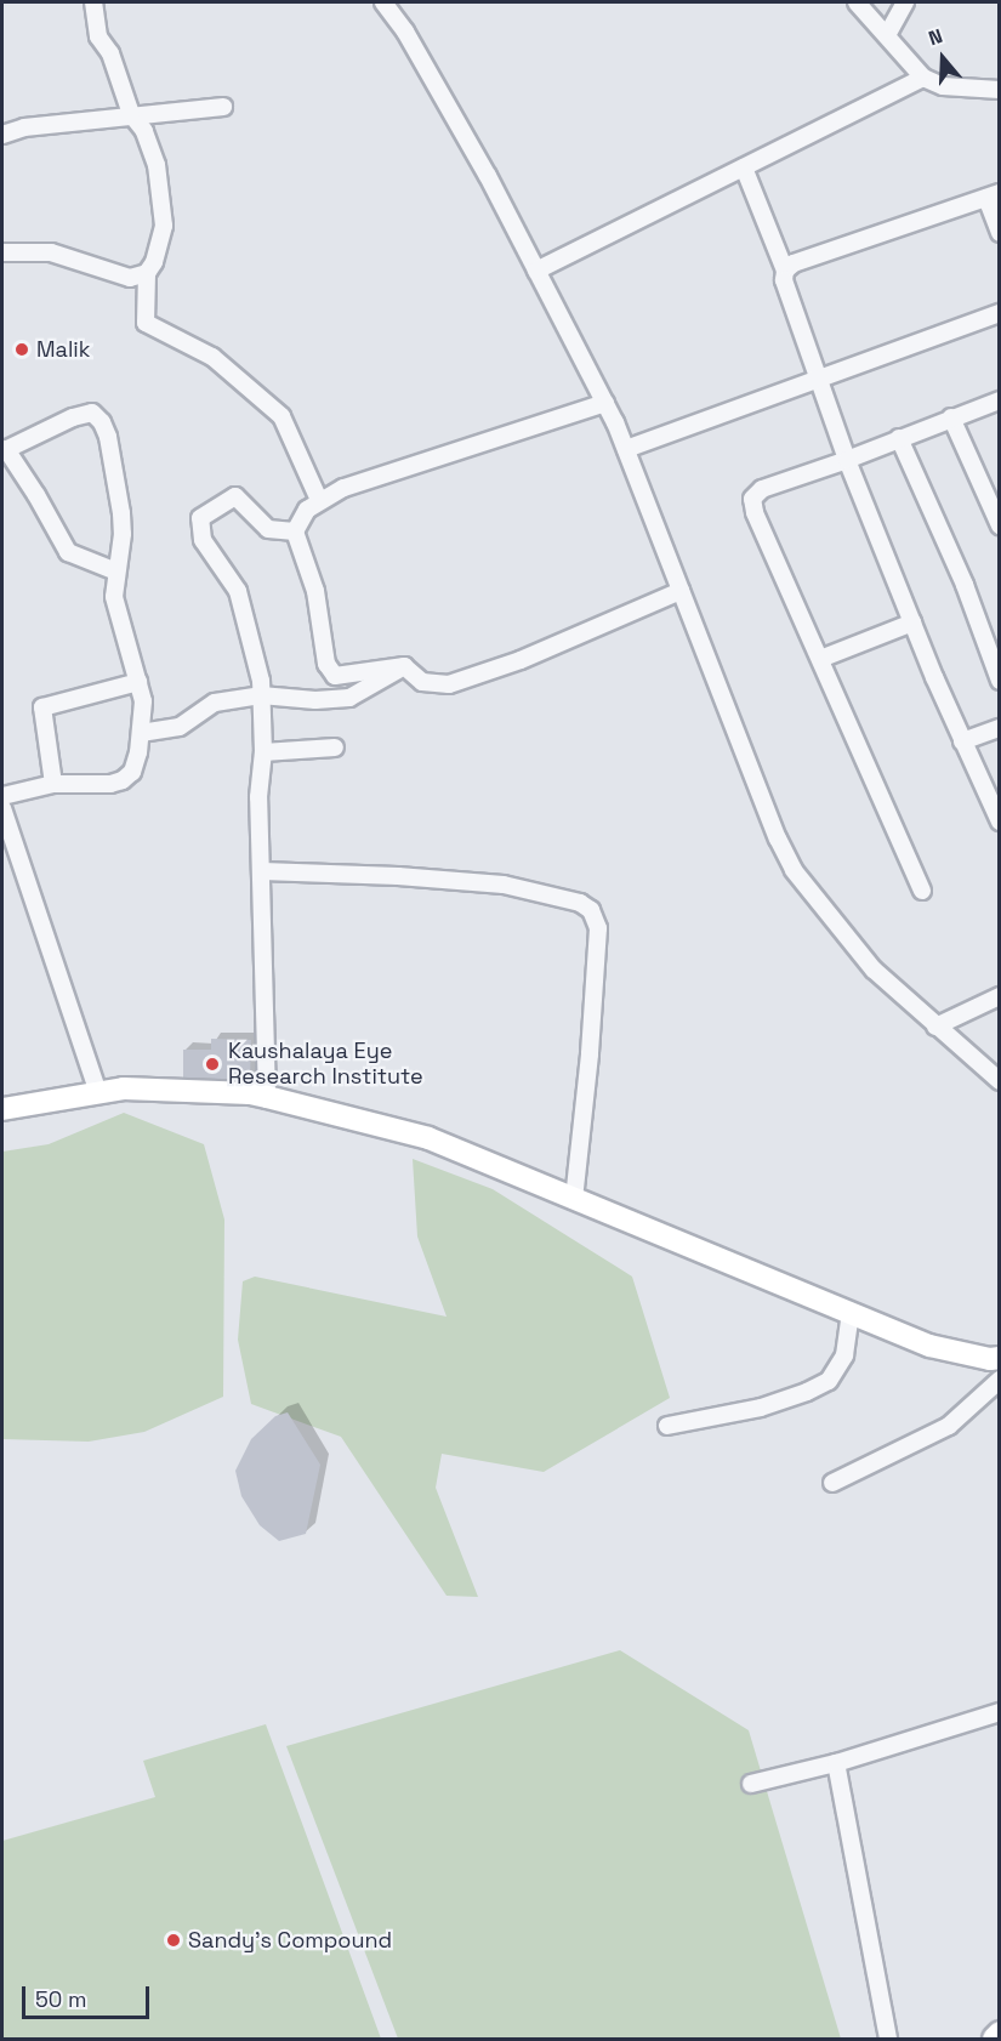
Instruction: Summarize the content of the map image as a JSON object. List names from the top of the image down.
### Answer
{
  "places": ["Malik", "Kaushalaya Eye Research Institute", "Sandy's Compound"],
  "scale_bar": "50 m",
  "north": "top"
}
